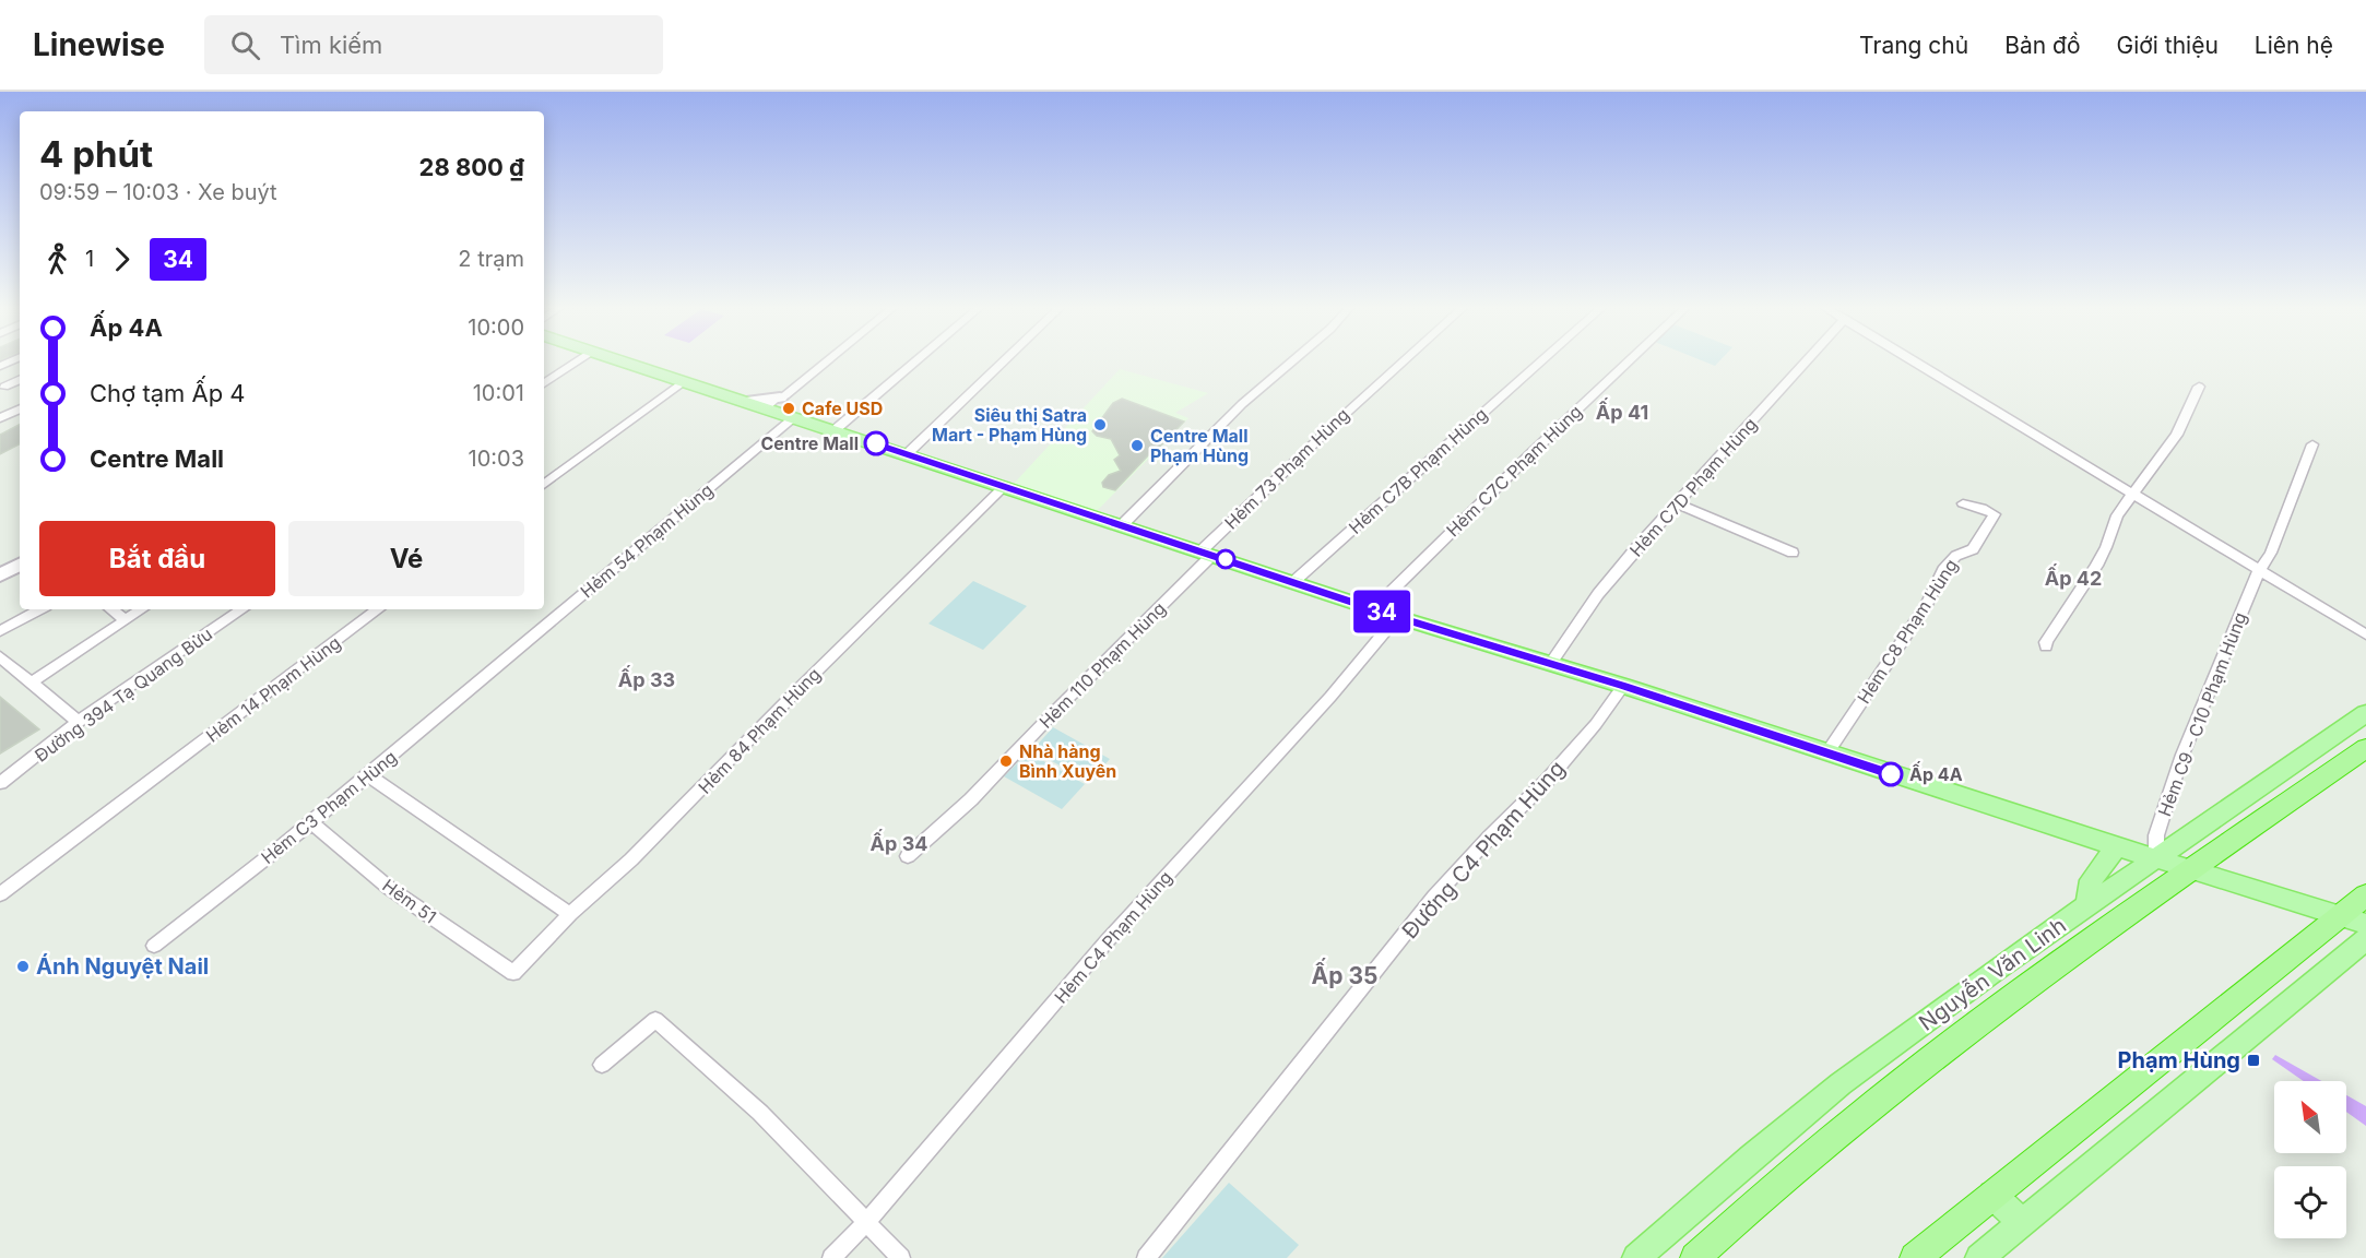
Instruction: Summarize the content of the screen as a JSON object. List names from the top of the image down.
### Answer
{
  "streets": {
    "highway": ["Nguyễn Văn Linh"],
    "street": [
      "Hẻm 73 Phạm Hùng",
      "Hẻm C7B Phạm Hùng",
      "Hẻm C7C Phạm Hùng",
      "Hẻm C7D Phạm Hùng",
      "Hẻm 54 Phạm Hùng",
      "Hẻm C8 Phạm Hùng",
      "Hẻm 110 Phạm Hùng",
      "Hẻm 14 Phạm Hùng",
      "Đường 394 Tạ Quang Bửu",
      "Hẻm C9 - C10 Phạm Hùng",
      "Hẻm 84 Phạm Hùng",
      "Hẻm C3 Phạm Hùng",
      "Đường C4 Phạm Hủng",
      "Hẻm 51",
      "Hẻm C4 Phạm Hùng"
    ]
  },
  "crossings": [
    ["Hẻm 73 Phạm Hùng", "Hẻm 110 Phạm Hùng"],
    ["Hẻm 54 Phạm Hùng", "Hẻm C3 Phạm Hùng"],
    ["Hẻm C9 - C10 Phạm Hùng", "Nguyễn Văn Linh"],
    ["Hẻm 84 Phạm Hùng", "Hẻm 51"],
    ["Hẻm C3 Phạm Hùng", "Hẻm 51"]
  ],
  "districts": [
    "Ấp 41",
    "Ấp 42",
    "Ấp 33",
    "Ấp 34",
    "Ấp 35"
  ],
  "places": {
    "other": [
      "Cafe USD",
      "Siêu thị Satra Mart - Phạm Hùng",
      "Centre Mall",
      "Centre Mall Phạm Hùng",
      "Nhà hàng Bình Xuyên",
      "Ấp 4A",
      "Ánh Nguyệt Nail"
    ],
    "transit": ["Phạm Hùng"]
  },
  "lines": ["bus line 34"],
  "north": "top left",
  "page": {
    "header": "Linewise",
    "search": "Tìm kiếm",
    "nav": [
      "Trang chủ",
      "Bản đồ",
      "Giới thiệu",
      "Liên hệ"
    ],
    "on_map": "34",
    "heading": ["4 phút", "09:59 – 10:03 · Xe buýt", "28 800 ₫"],
    "legs": ["1", "34", "2 trạm"],
    "list": [
      {
        "name": "Ấp 4A",
        "value": "10:00"
      },
      {
        "name": "Chợ tạm Ấp 4",
        "value": "10:01"
      },
      {
        "name": "Centre Mall",
        "value": "10:03"
      }
    ],
    "buttons": ["Bắt đầu", "Vé"]
  }
}
